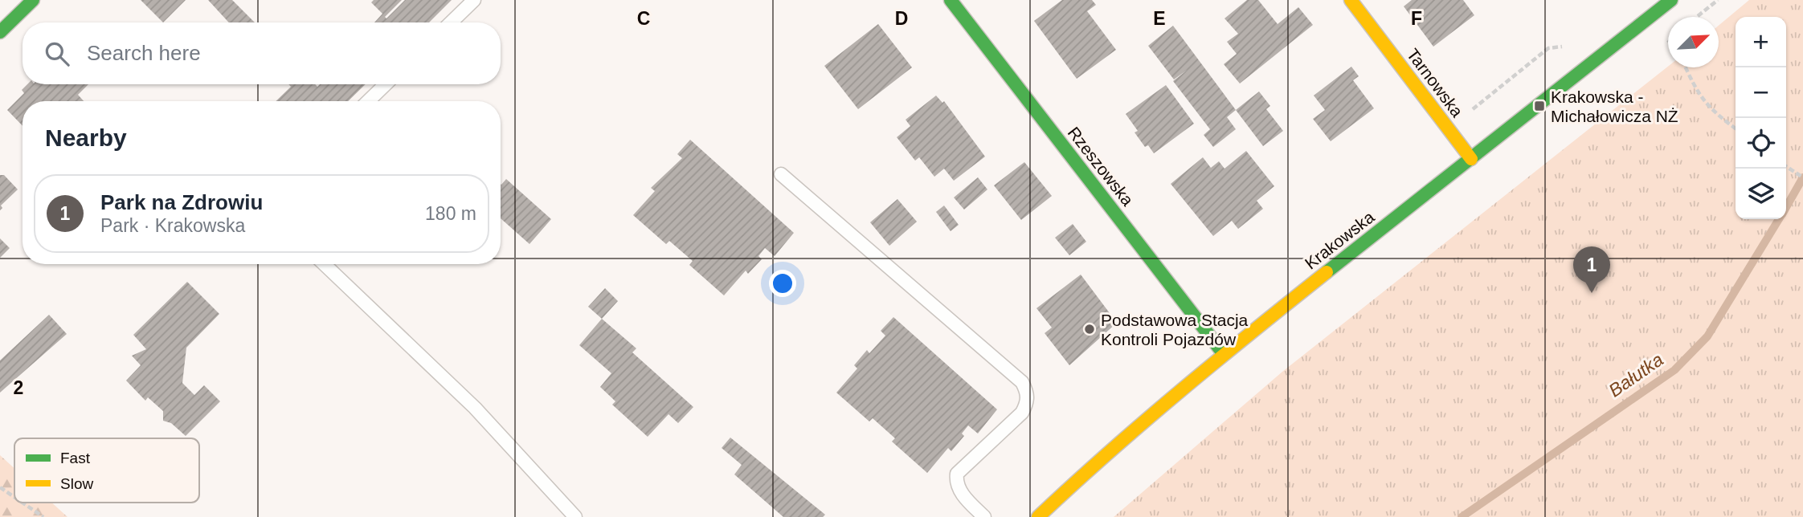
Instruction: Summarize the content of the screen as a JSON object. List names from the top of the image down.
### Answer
{
  "streets": {
    "main road": ["Tarnowska", "Rzeszowska", "Krakowska"]
  },
  "crossings": [
    ["Tarnowska", "Krakowska"],
    ["Rzeszowska", "Krakowska"]
  ],
  "water": ["Bałutka"],
  "places": {
    "transit": ["Krakowska - Michałowicza NŻ"],
    "other": ["Podstawowa Stacja Kontroli Pojazdów"]
  },
  "legend": ["Fast", "Slow"],
  "north": "top right",
  "page": {
    "map_buttons": ["+", "−"],
    "search": "Search here",
    "heading": "Nearby",
    "list": [
      {
        "mark": "1",
        "name": "Park na Zdrowiu",
        "note": "Park · Krakowska",
        "value": "180 m"
      }
    ],
    "pins": "1"
  },
  "grid": {
    "columns": [
      "C",
      "D",
      "E",
      "F"
    ],
    "rows": ["2"]
  }
}
